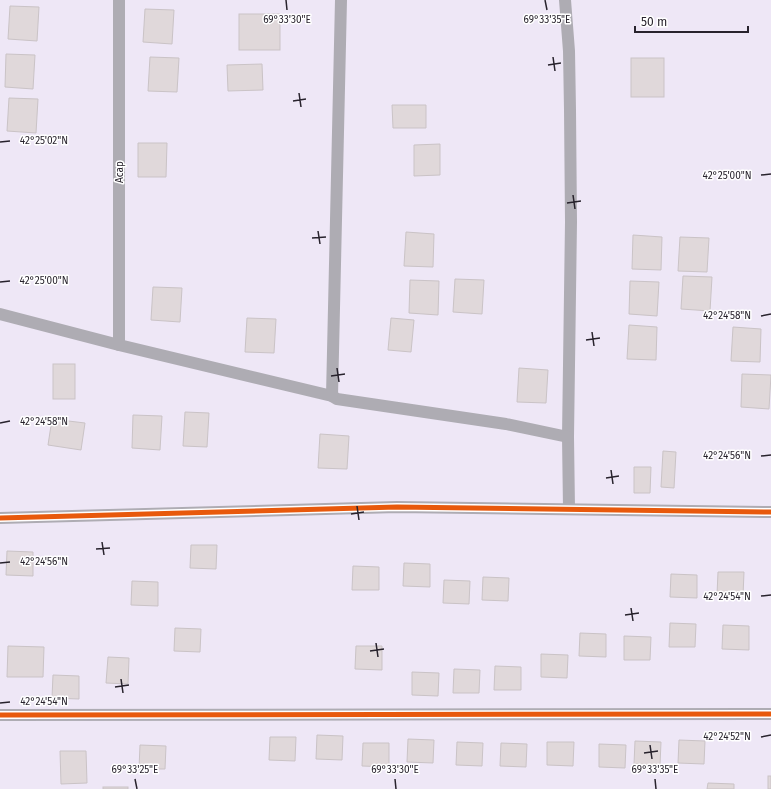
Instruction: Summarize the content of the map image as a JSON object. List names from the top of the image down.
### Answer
{
  "streets": {
    "street": ["Асар"]
  },
  "scale_bar": "50 m",
  "coordinates": [
    "69°33'30\"E",
    "69°33'35\"E",
    "42°25'02\"N",
    "42°25'00\"N",
    "42°24'58\"N",
    "42°24'56\"N",
    "42°24'54\"N",
    "42°24'52\"N",
    "69°33'25\"E"
  ]
}
